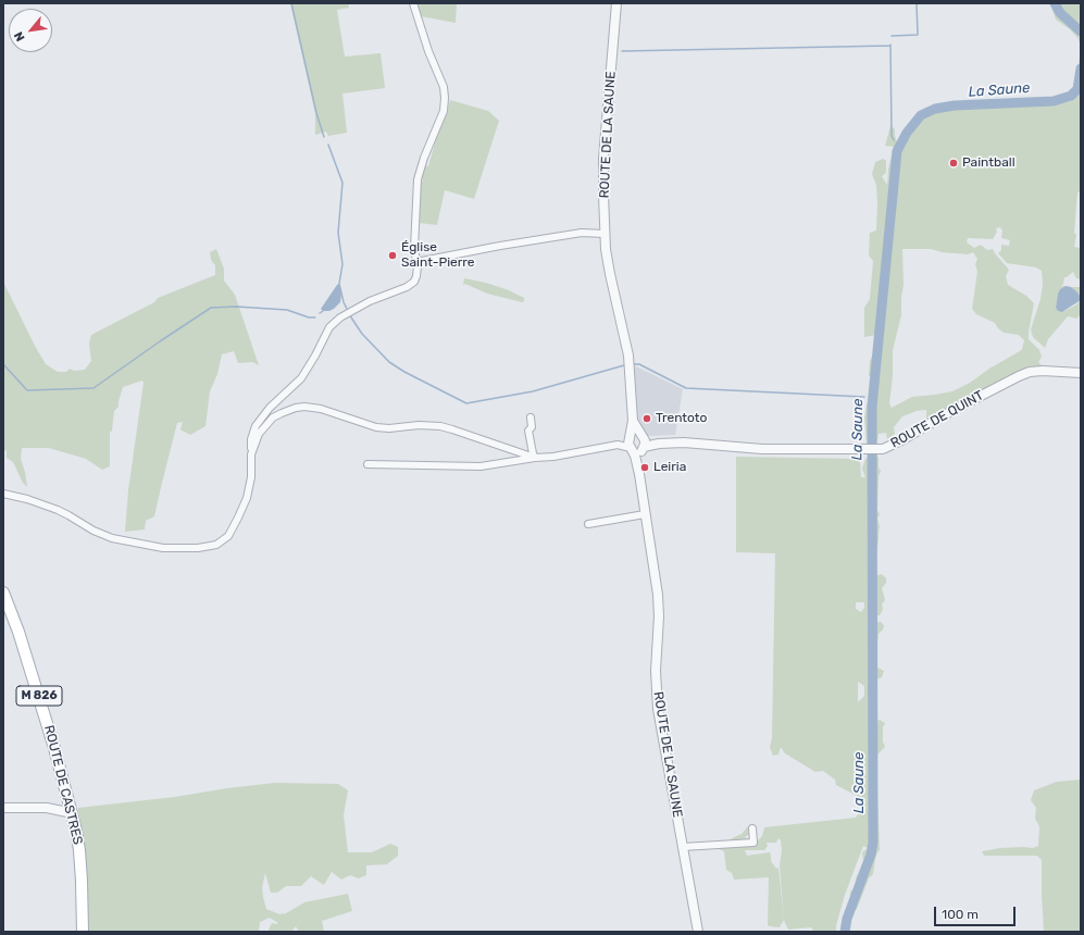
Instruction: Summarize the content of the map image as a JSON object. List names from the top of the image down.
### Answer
{
  "streets": {
    "main road": ["M 826", "ROUTE DE CASTRES"],
    "street": ["ROUTE DE LA SAUNE", "ROUTE DE QUINT"]
  },
  "crossings": [
    ["ROUTE DE LA SAUNE", "ROUTE DE QUINT"]
  ],
  "water": ["La Saune"],
  "places": [
    "Paintball",
    "Église Saint-Pierre",
    "Trentoto",
    "Leiria"
  ],
  "scale_bar": "100 m",
  "north": "bottom left"
}
